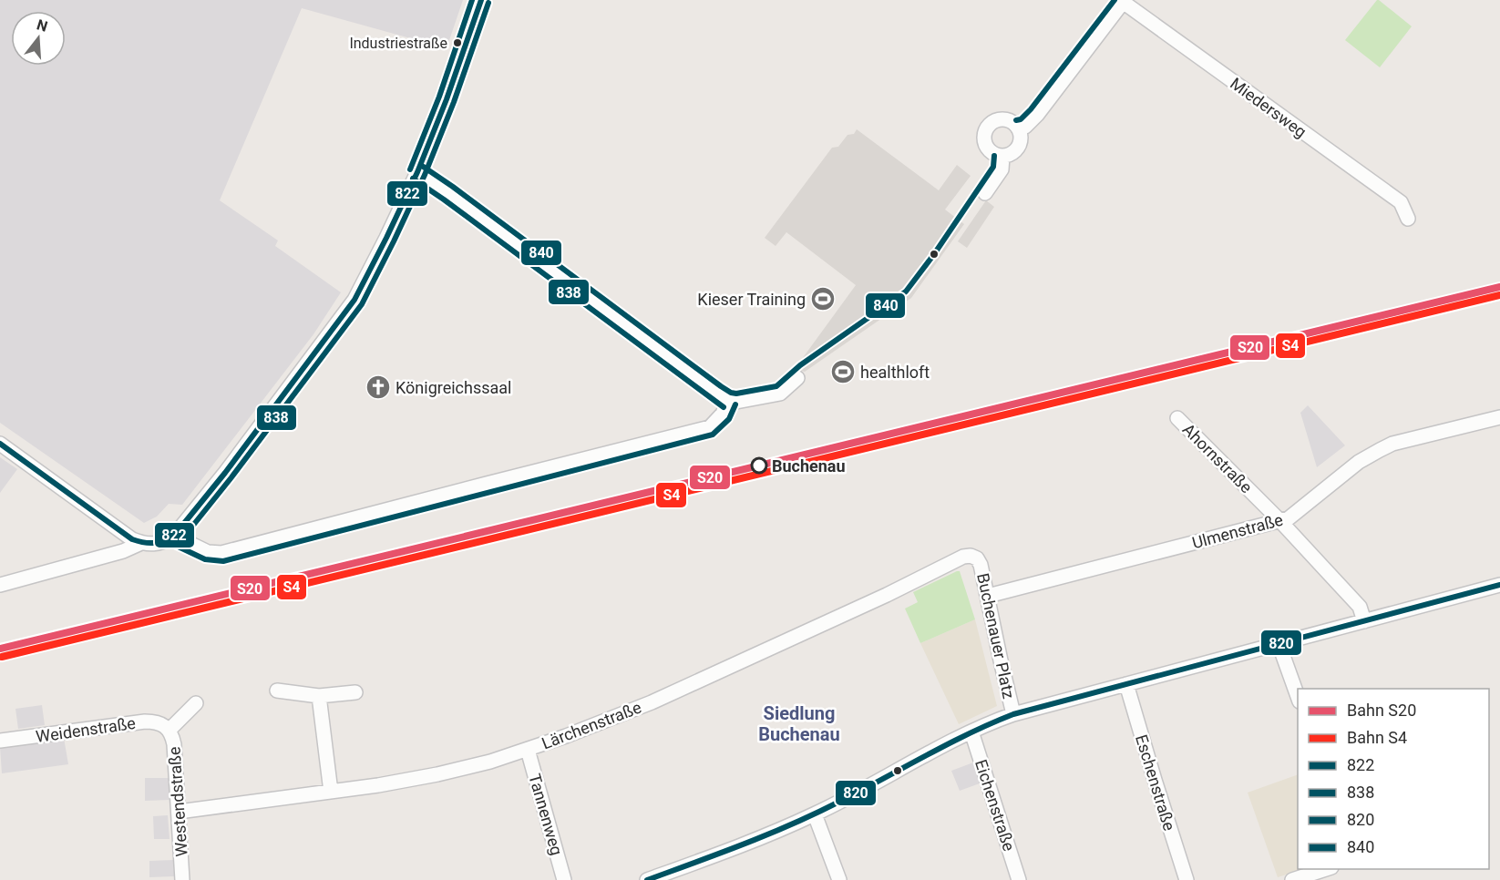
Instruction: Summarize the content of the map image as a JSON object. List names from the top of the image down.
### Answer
{
  "streets": {
    "street": [
      "Miedersweg",
      "Ahornstraße",
      "Ulmenstraße",
      "Buchenauer Platz",
      "Lärchenstraße",
      "Weidenstraße",
      "Eschenstraße",
      "Westendstraße",
      "Eichenstraße",
      "Tannenweg"
    ]
  },
  "crossings": [
    ["Ahornstraße", "Ulmenstraße"],
    ["Ulmenstraße", "Buchenauer Platz"],
    ["Buchenauer Platz", "Lärchenstraße"],
    ["Lärchenstraße", "Westendstraße"],
    ["Lärchenstraße", "Tannenweg"],
    ["Weidenstraße", "Westendstraße"]
  ],
  "districts": ["Siedlung Buchenau"],
  "places": {
    "other": ["Industriestraße", "Buchenau"],
    "sports": ["Kieser Training", "healthloft"],
    "church": ["Königreichssaal"]
  },
  "lines": [
    "transit line 822",
    "transit line 840",
    "transit line 838",
    "rail line S20",
    "rail line S4",
    "transit line 820"
  ],
  "legend": [
    "Bahn S20",
    "Bahn S4",
    "822",
    "838",
    "820",
    "840"
  ],
  "north": "top"
}
